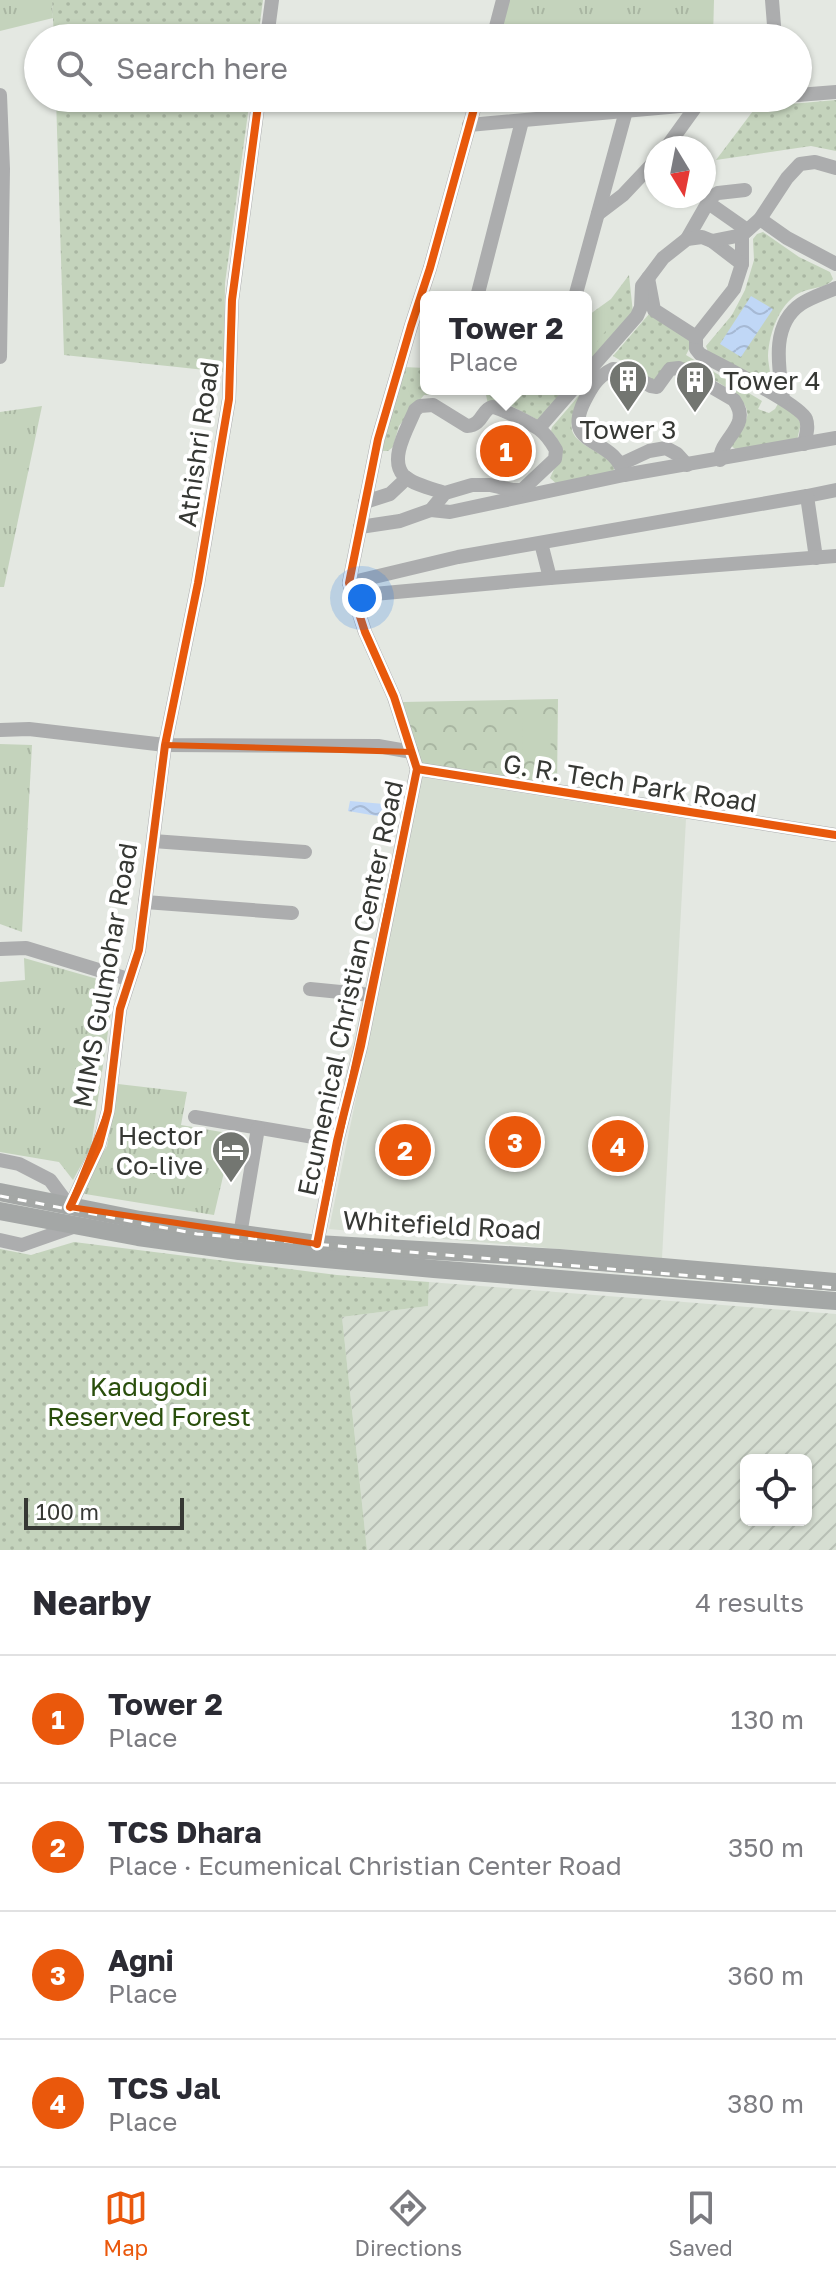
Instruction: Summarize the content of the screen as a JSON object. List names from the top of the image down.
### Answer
{
  "streets": {
    "main road": ["Whitefield Road"],
    "street": [
      "Athishri Road",
      "G. R. Tech Park Road",
      "MIMS Gulmohar Road",
      "Ecumenical Christian Center Road"
    ]
  },
  "crossings": [
    ["Athishri Road", "MIMS Gulmohar Road"],
    ["G. R. Tech Park Road", "Ecumenical Christian Center Road"],
    ["MIMS Gulmohar Road", "Whitefield Road"],
    ["Ecumenical Christian Center Road", "Whitefield Road"]
  ],
  "parks": ["Kadugodi Reserved Forest"],
  "places": {
    "building": ["Tower 3", "Tower 4"],
    "hotel": ["Hector Co-live"]
  },
  "scale_bar": "100 m",
  "north": "bottom",
  "page": {
    "search": "Search here",
    "popup": ["Tower 2", "Place"],
    "pins": [
      "1",
      "3",
      "4",
      "2"
    ],
    "scale": "100 m",
    "heading": ["Nearby", "4 results"],
    "list": [
      {
        "mark": "1",
        "name": "Tower 2",
        "note": "Place",
        "value": "130 m"
      },
      {
        "mark": "2",
        "name": "TCS Dhara",
        "note": "Place · Ecumenical Christian Center Road",
        "value": "350 m"
      },
      {
        "mark": "3",
        "name": "Agni",
        "note": "Place",
        "value": "360 m"
      },
      {
        "mark": "4",
        "name": "TCS Jal",
        "note": "Place",
        "value": "380 m"
      }
    ],
    "nav": ["Map", "Directions", "Saved"]
  }
}
